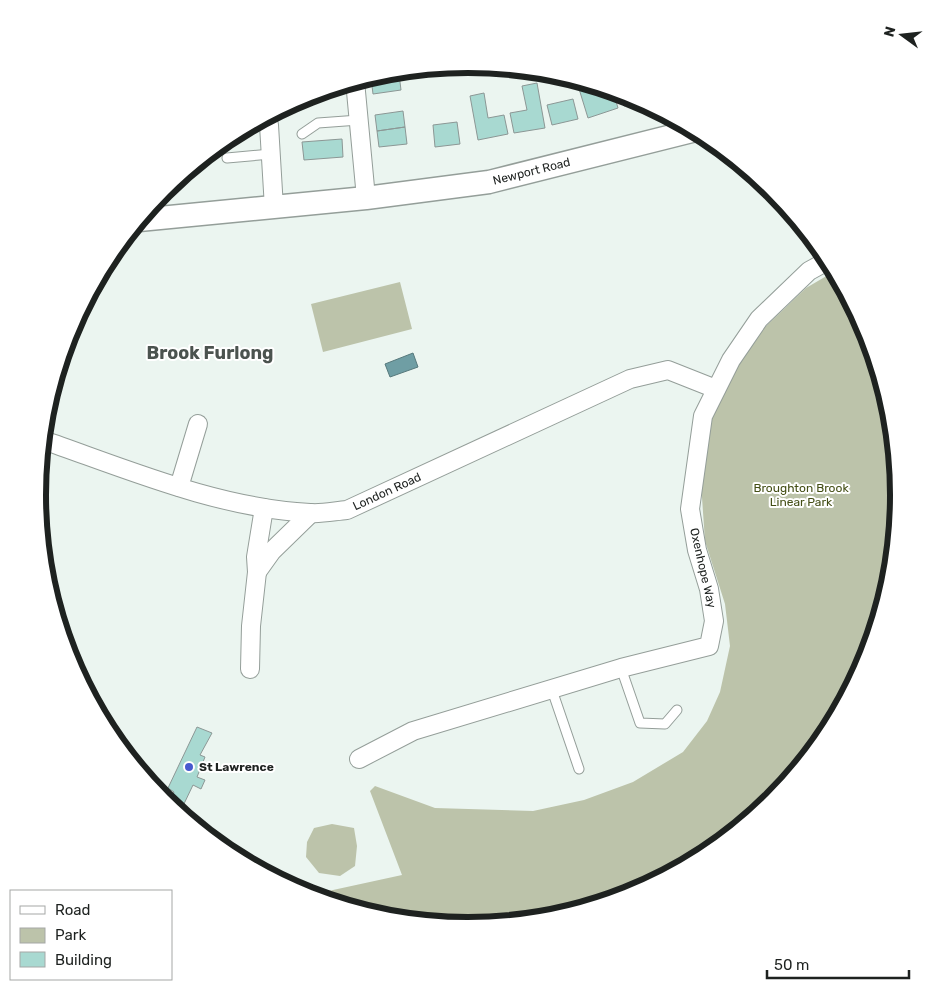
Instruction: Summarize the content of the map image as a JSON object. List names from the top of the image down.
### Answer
{
  "streets": {
    "street": ["Newport Road", "London Road", "Oxenhope Way"]
  },
  "crossings": [
    ["London Road", "Oxenhope Way"]
  ],
  "districts": ["Brook Furlong"],
  "parks": ["Broughton Brook Linear Park"],
  "places": ["St Lawrence"],
  "legend": ["Road", "Park", "Building"],
  "scale_bar": "50 m",
  "north": "left"
}
